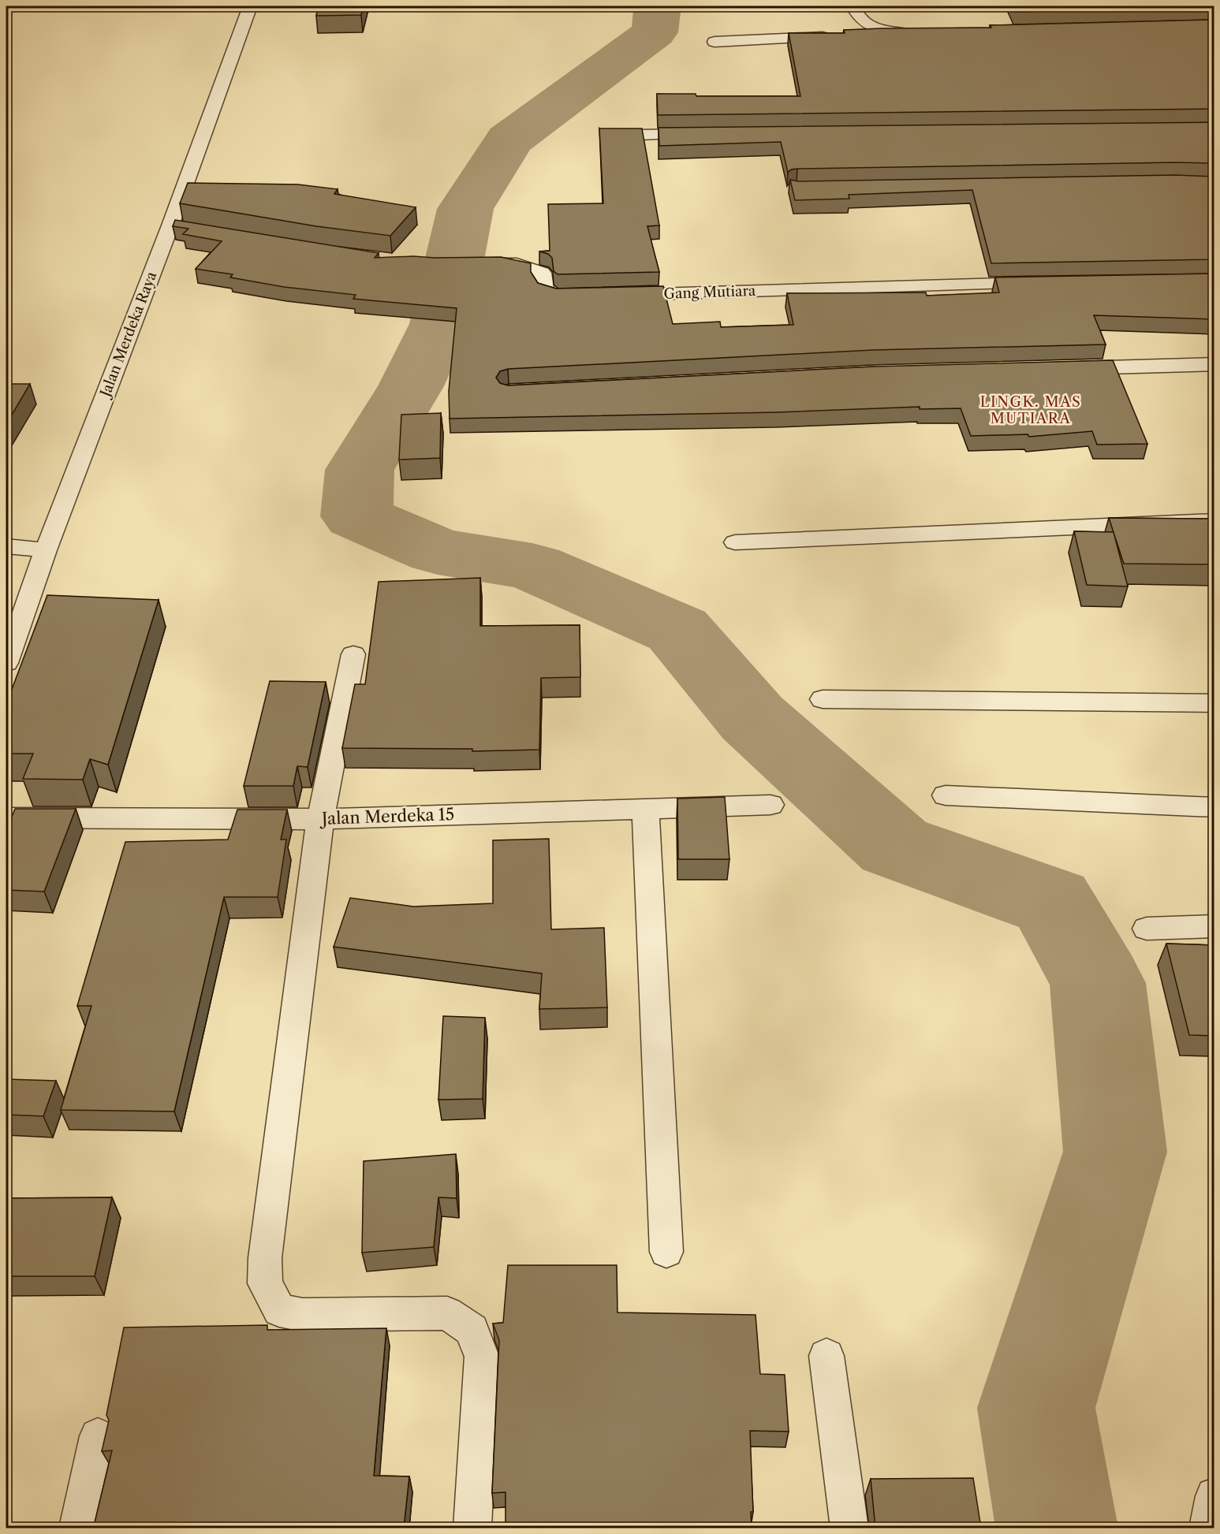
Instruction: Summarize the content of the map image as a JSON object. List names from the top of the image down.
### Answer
{
  "streets": {
    "street": ["Gang Mutiara", "Jalan Merdeka Raya", "Jalan Merdeka 15"]
  },
  "districts": ["LINGK. MAS MUTIARA"]
}
